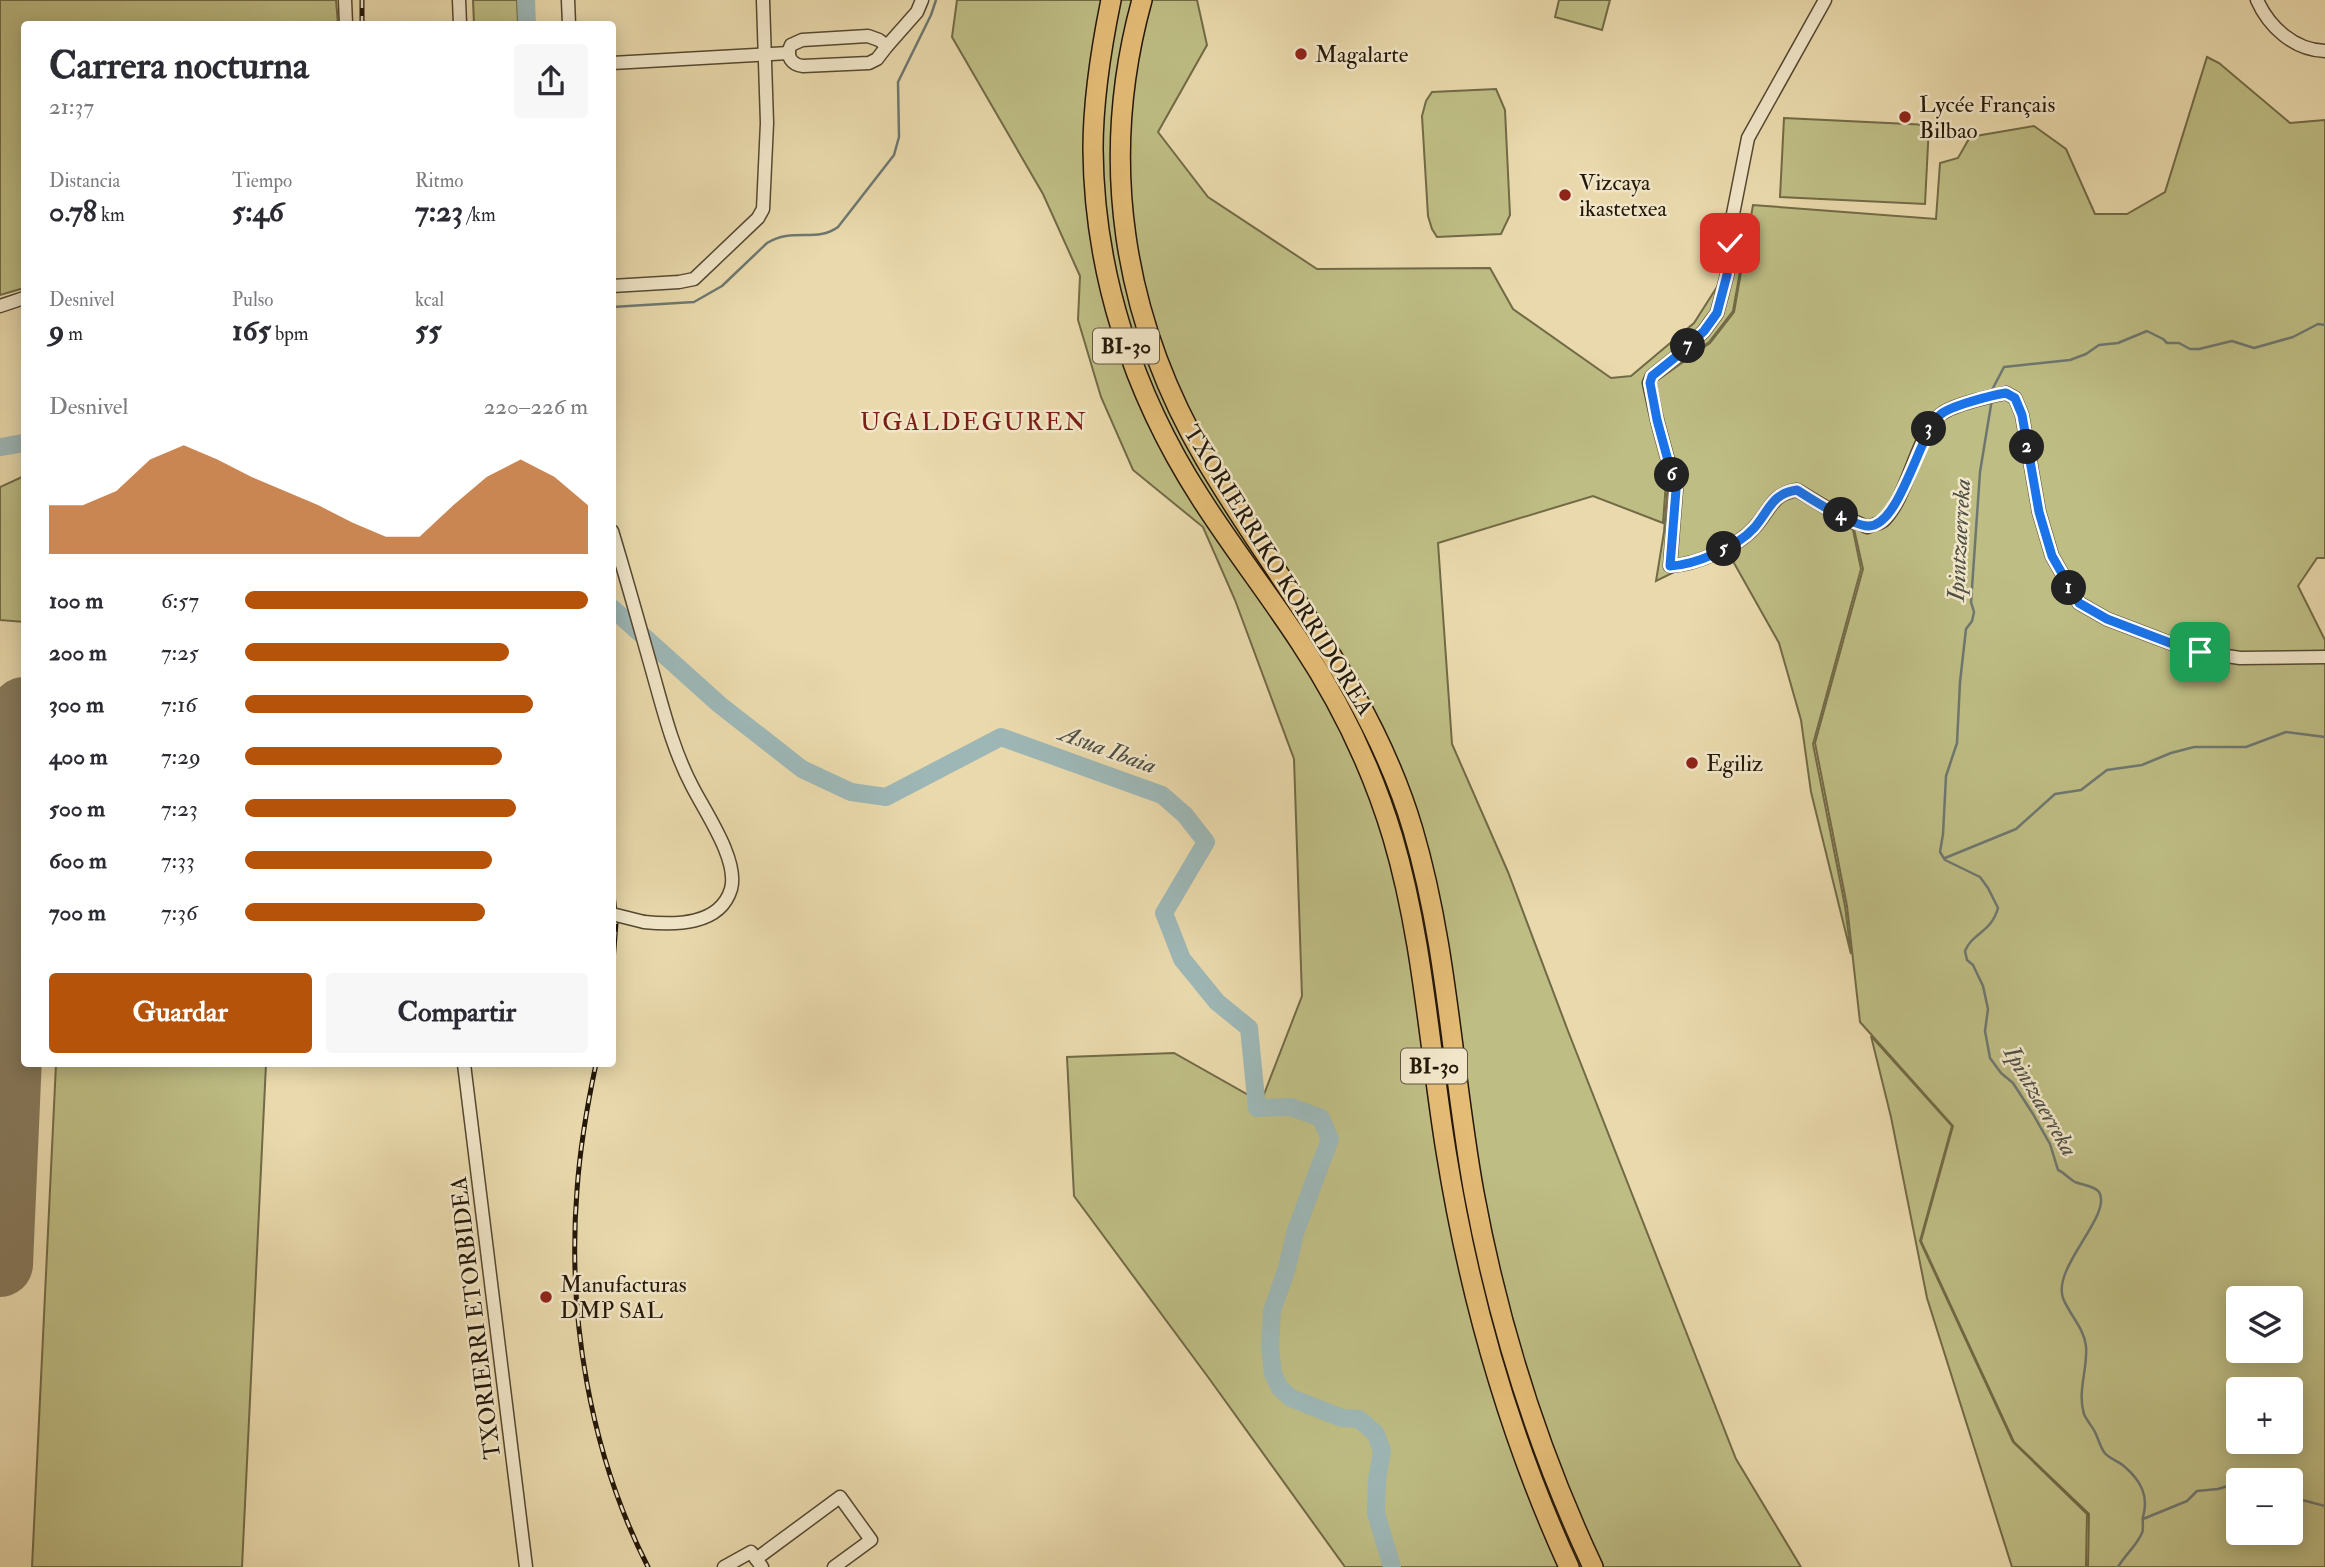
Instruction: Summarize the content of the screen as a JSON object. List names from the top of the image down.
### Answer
{
  "streets": {
    "highway": ["BI-30", "TXORIERRIKO KORRIDOREA"],
    "street": ["TXORIERRI ETORBIDEA"]
  },
  "districts": ["UGALDEGUREN"],
  "water": ["Ipintzaerreka", "Asua Ibaia"],
  "places": [
    "Magalarte",
    "Lycée Français Bilbao",
    "Vizcaya ikastetxea",
    "Egiliz",
    "Manufacturas DMP SAL"
  ],
  "page": {
    "heading": ["Carrera nocturna", "21:37"],
    "stats": [
      ["Distancia", "0.78 km"],
      ["Tiempo", "5:46"],
      ["Ritmo", "7:23 /km"],
      ["Desnivel", "9 m"],
      ["Pulso", "165 bpm"],
      ["kcal", "55"]
    ],
    "pins": [
      "7",
      "3",
      "2",
      "6",
      "4",
      "5",
      "1"
    ],
    "chart": ["Desnivel", "220–226 m"],
    "list": [
      {
        "name": "100 m",
        "note": "6:57"
      },
      {
        "name": "200 m",
        "note": "7:25"
      },
      {
        "name": "300 m",
        "note": "7:16"
      },
      {
        "name": "400 m",
        "note": "7:29"
      },
      {
        "name": "500 m",
        "note": "7:23"
      },
      {
        "name": "600 m",
        "note": "7:33"
      },
      {
        "name": "700 m",
        "note": "7:36"
      }
    ],
    "buttons": ["Guardar", "Compartir"],
    "map_buttons": ["+", "−"]
  }
}
